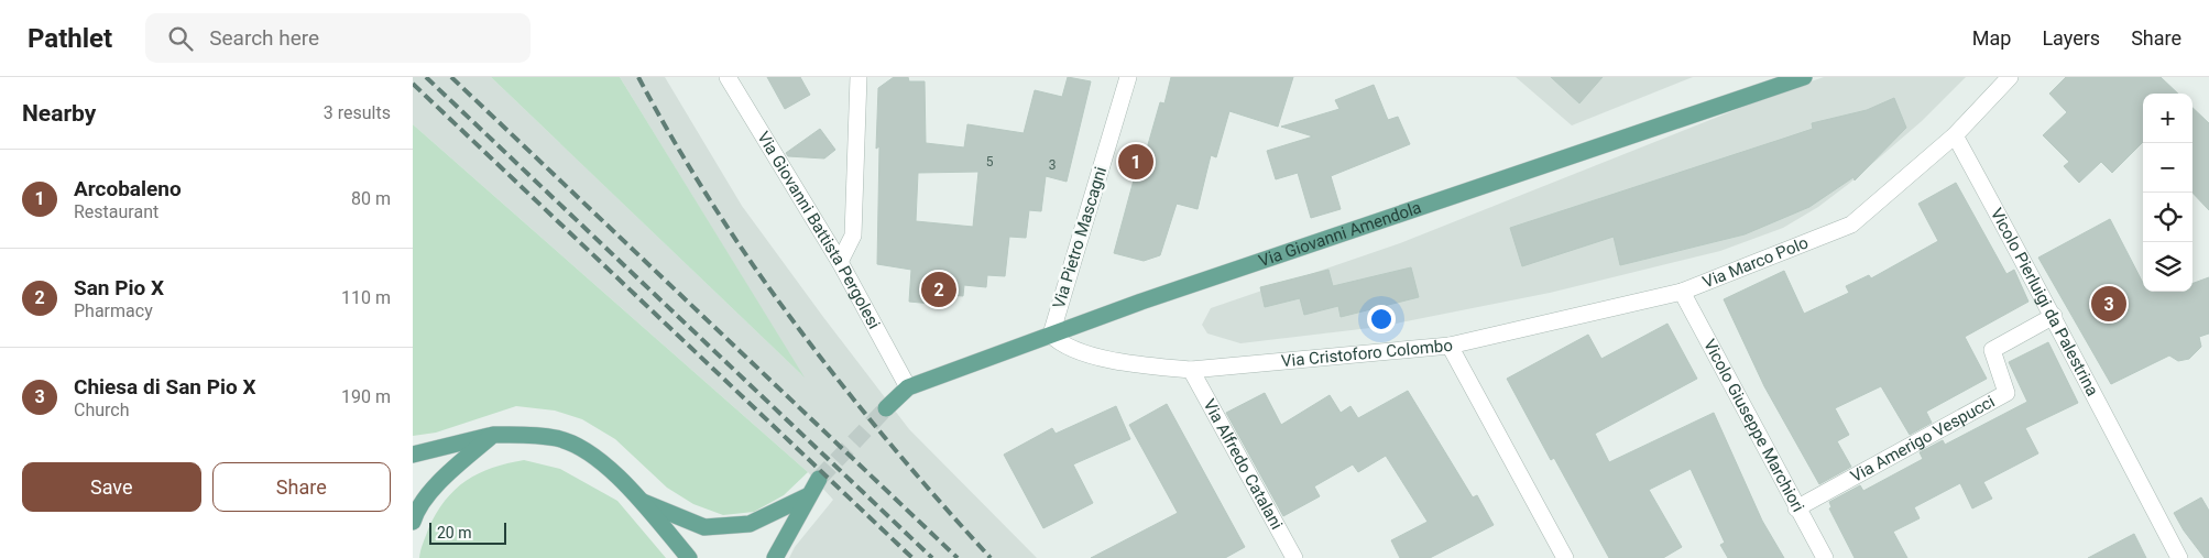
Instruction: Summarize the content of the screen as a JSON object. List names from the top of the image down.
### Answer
{
  "streets": {
    "main road": ["Via Giovanni Amendola"],
    "street": [
      "Via Giovanni Battista Pergolesi",
      "Via Pietro Mascagni",
      "Via Marco Polo",
      "Vicolo Pierluigi da Palestrina",
      "Via Cristoforo Colombo",
      "Vicolo Giuseppe Marchiori",
      "Via Amerigo Vespucci",
      "Via Alfredo Catalani"
    ]
  },
  "crossings": [
    ["Via Giovanni Battista Pergolesi", "Via Giovanni Amendola"],
    ["Via Giovanni Amendola", "Via Pietro Mascagni"],
    ["Via Giovanni Amendola", "Via Cristoforo Colombo"],
    ["Via Pietro Mascagni", "Via Cristoforo Colombo"],
    ["Via Marco Polo", "Vicolo Pierluigi da Palestrina"],
    ["Via Marco Polo", "Via Cristoforo Colombo"],
    ["Via Marco Polo", "Vicolo Giuseppe Marchiori"],
    ["Vicolo Pierluigi da Palestrina", "Via Amerigo Vespucci"],
    ["Via Cristoforo Colombo", "Via Alfredo Catalani"],
    ["Vicolo Giuseppe Marchiori", "Via Amerigo Vespucci"]
  ],
  "house_numbers": ["5", "3"],
  "scale_bar": "20 m",
  "page": {
    "header": "Pathlet",
    "search": "Search here",
    "nav": ["Map", "Layers", "Share"],
    "heading": ["Nearby", "3 results"],
    "map_buttons": ["+", "−"],
    "pins": ["1", "2", "3"],
    "list": [
      {
        "mark": "1",
        "name": "Arcobaleno",
        "note": "Restaurant",
        "value": "80 m"
      },
      {
        "mark": "2",
        "name": "San Pio X",
        "note": "Pharmacy",
        "value": "110 m"
      },
      {
        "mark": "3",
        "name": "Chiesa di San Pio X",
        "note": "Church",
        "value": "190 m"
      }
    ],
    "buttons": ["Save", "Share"],
    "scale": "20 m"
  }
}
